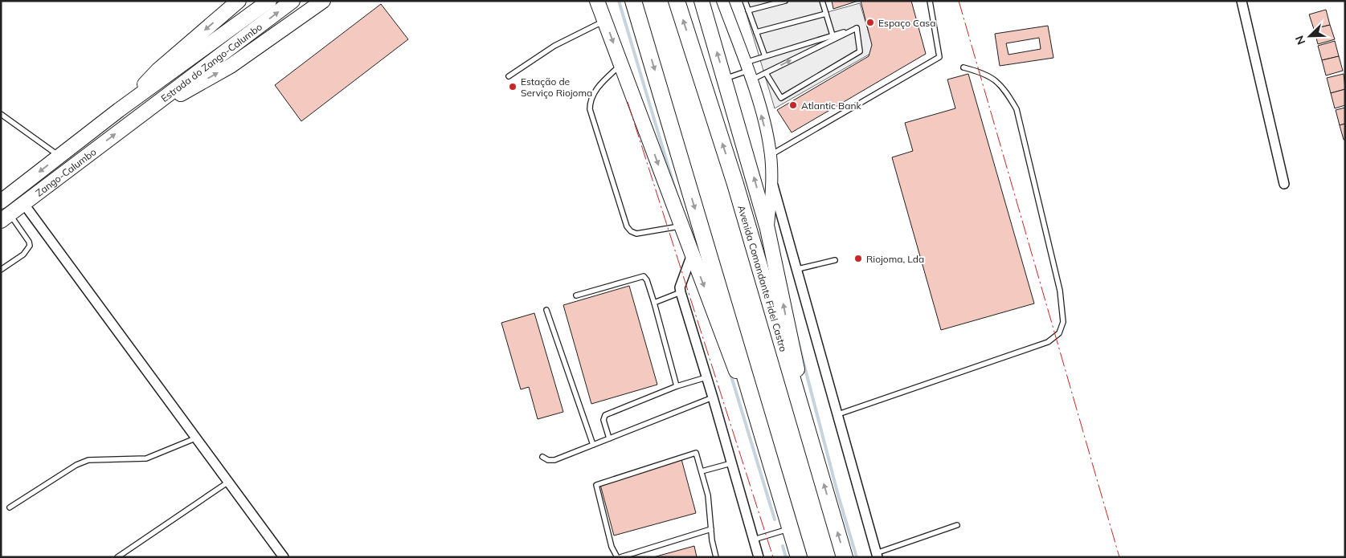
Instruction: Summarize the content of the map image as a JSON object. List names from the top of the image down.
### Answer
{
  "streets": {
    "highway": ["Avenida Comandante Fidel Castro"],
    "main road": ["Estrada do Zango-Calumbo", "Zango-Calumbo"]
  },
  "crossings": [
    ["Estrada do Zango-Calumbo", "Zango-Calumbo"]
  ],
  "places": [
    "Espaço Casa",
    "Estação de Serviço Riojoma",
    "Atlantic Bank",
    "Riojoma, Lda"
  ],
  "north": "bottom left"
}
